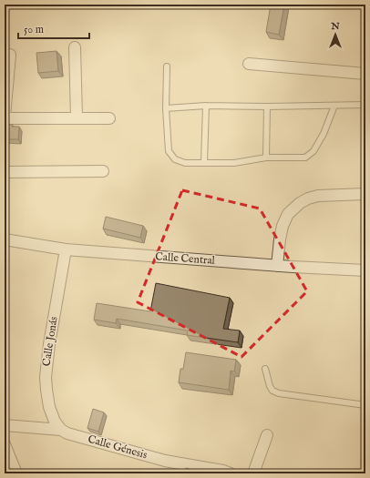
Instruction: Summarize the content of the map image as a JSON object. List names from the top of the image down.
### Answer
{
  "streets": {
    "street": ["Calle Central", "Calle Jonás", "Calle Génesis"]
  },
  "crossings": [
    ["Calle Central", "Calle Jonás"],
    ["Calle Jonás", "Calle Génesis"]
  ],
  "scale_bar": "50 m",
  "north": "top"
}
